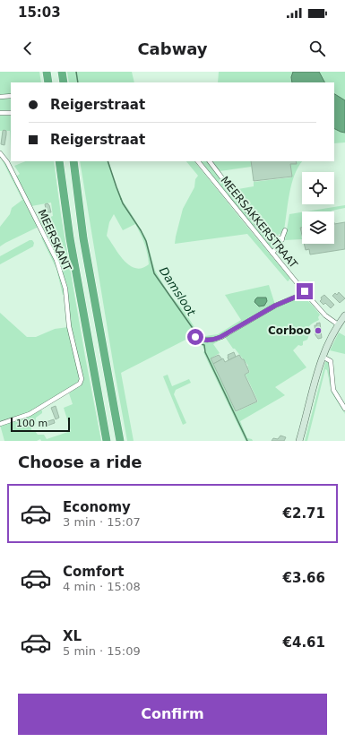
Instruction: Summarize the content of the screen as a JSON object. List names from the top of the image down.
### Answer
{
  "streets": {
    "street": ["MEERSAKKERSTRAAT", "MEERSKANT"]
  },
  "water": ["Damsloot"],
  "places": ["Corboo"],
  "scale_bar": "100 m",
  "page": {
    "status": "15:03",
    "header": "Cabway",
    "banner": ["Reigerstraat", "Reigerstraat"],
    "scale": "100 m",
    "heading": "Choose a ride",
    "list": [
      {
        "name": "Economy",
        "note": "3 min · 15:07",
        "value": "€2.71"
      },
      {
        "name": "Comfort",
        "note": "4 min · 15:08",
        "value": "€3.66"
      },
      {
        "name": "XL",
        "note": "5 min · 15:09",
        "value": "€4.61"
      }
    ],
    "buttons": "Confirm"
  }
}
